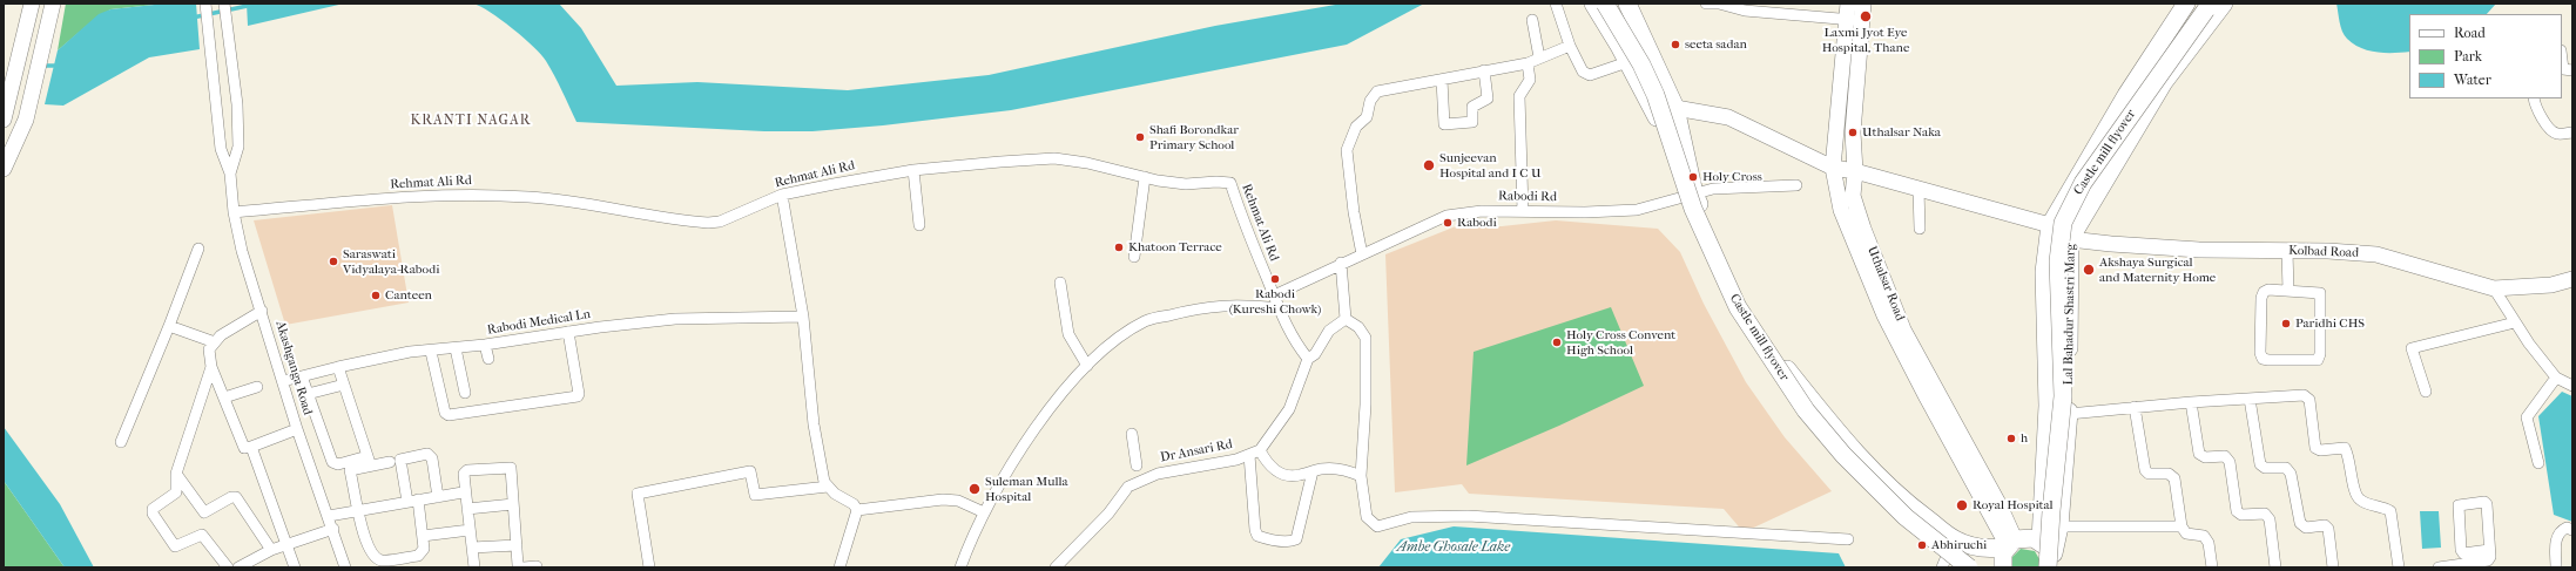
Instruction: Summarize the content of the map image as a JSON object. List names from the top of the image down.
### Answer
{
  "streets": {
    "main road": ["Castle mill flyover", "Lal Bahadur Shastri Marg"],
    "street": [
      "Rehmat Ali Rd",
      "Rabodi Rd",
      "Kolbad Road",
      "Uthalsar Road",
      "Rabodi Medical Ln",
      "Akashganga Road",
      "Dr Ansari Rd"
    ]
  },
  "crossings": [
    ["Castle mill flyover", "Lal Bahadur Shastri Marg"],
    ["Rehmat Ali Rd", "Rabodi Rd"],
    ["Rehmat Ali Rd", "Akashganga Road"],
    ["Kolbad Road", "Lal Bahadur Shastri Marg"],
    ["Rabodi Medical Ln", "Akashganga Road"]
  ],
  "districts": ["KRANTI NAGAR"],
  "water": ["Ambe Ghosale Lake"],
  "places": [
    "Laxmi Jyot Eye Hospital, Thane",
    "seeta sadan",
    "Uthalsar Naka",
    "Shafi Borondkar Primary School",
    "Sunjeevan Hospital and I C U",
    "Holy Cross",
    "Rabodi",
    "Khatoon Terrace",
    "Saraswati Vidyalaya-Rabodi",
    "Akshaya Surgical and Maternity Home",
    "Rabodi (Kureshi Chowk)",
    "Canteen",
    "Paridhi CHS",
    "Holy Cross Convent High School",
    "h",
    "Suleman Mulla Hospital",
    "Royal Hospital",
    "Abhiruchi"
  ],
  "legend": ["Road", "Park", "Water"]
}
